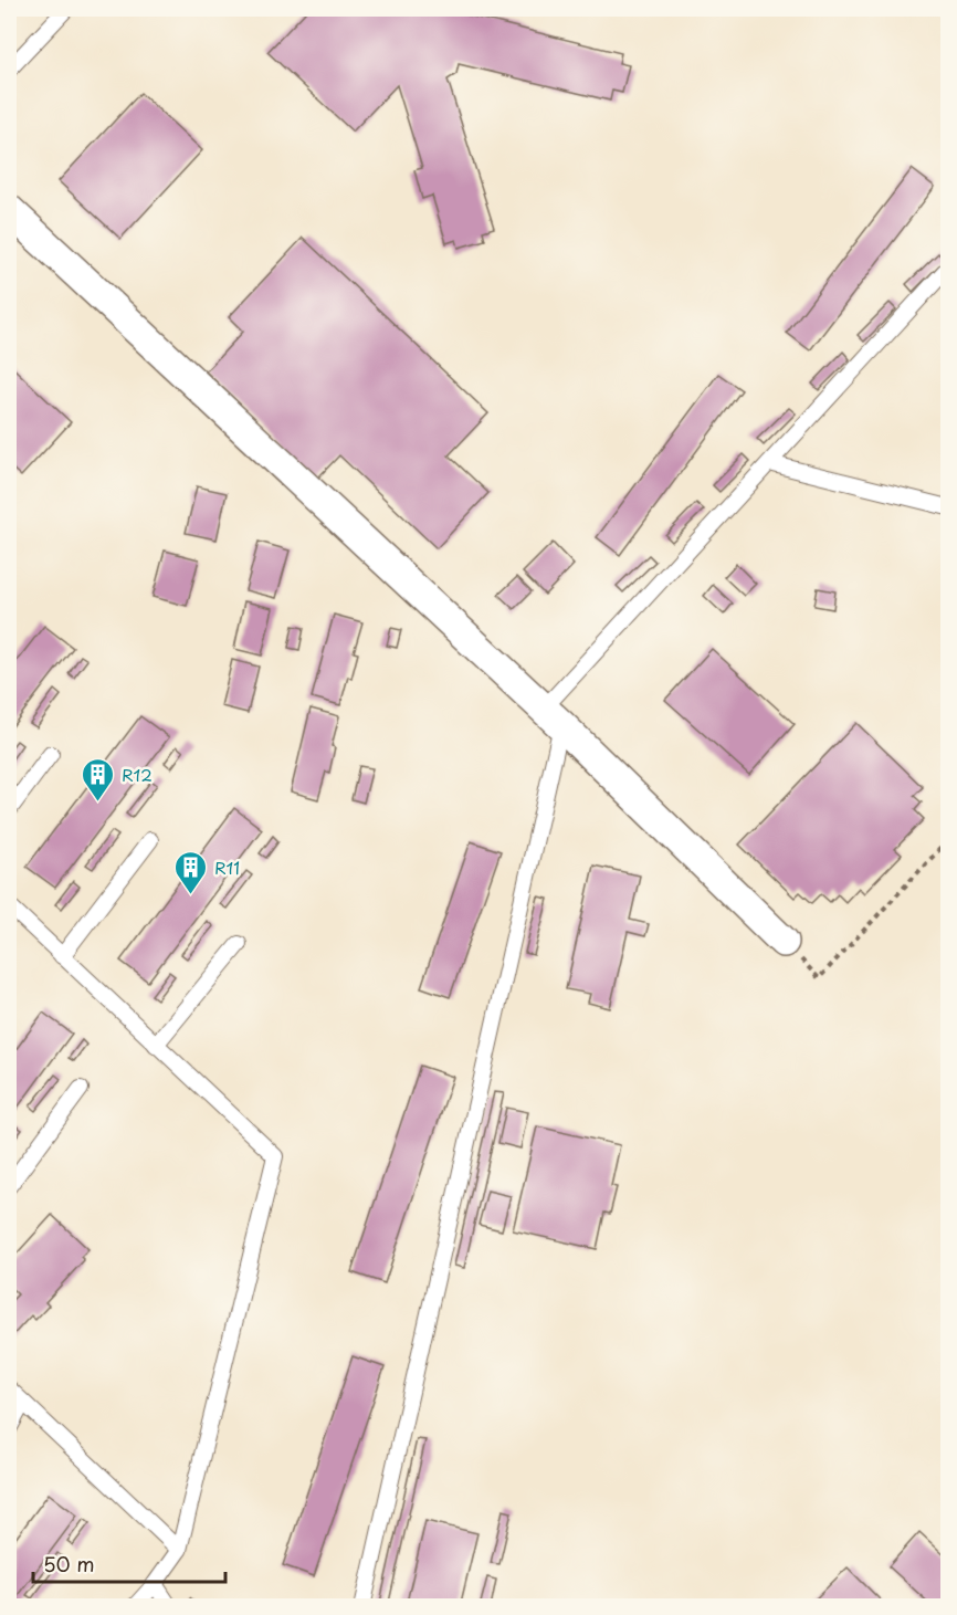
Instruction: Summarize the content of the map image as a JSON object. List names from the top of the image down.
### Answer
{
  "places": {
    "building": ["R12", "R11"]
  },
  "scale_bar": "50 m"
}
